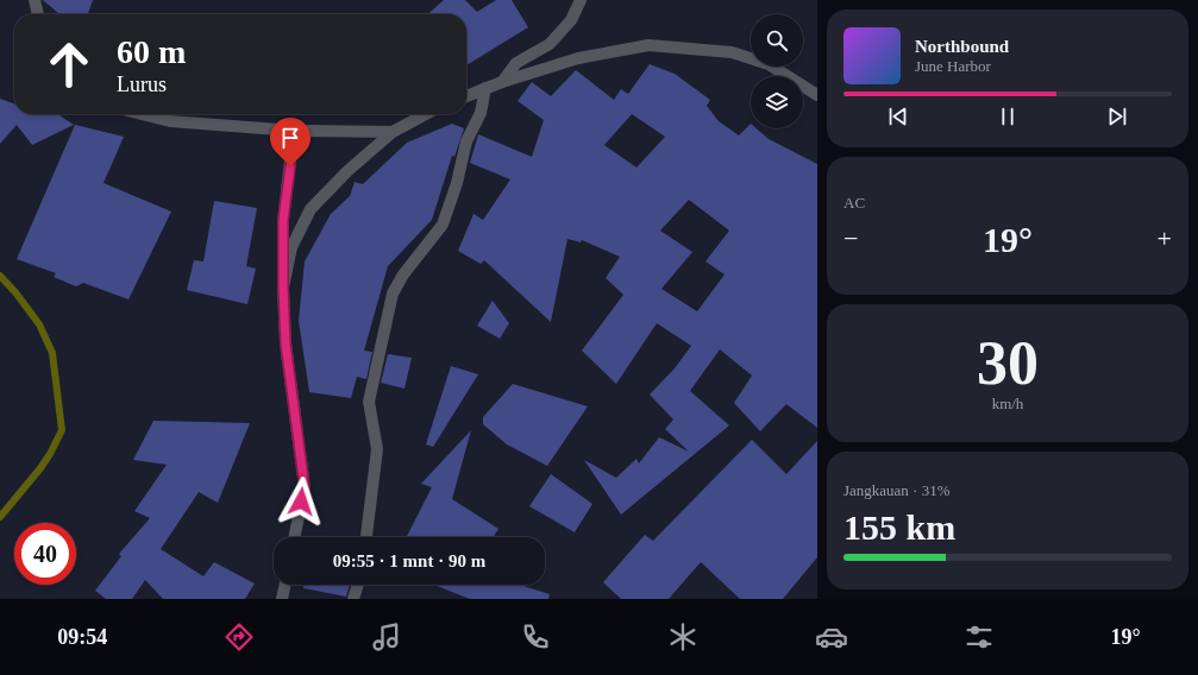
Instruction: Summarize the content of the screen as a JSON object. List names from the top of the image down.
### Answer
{
  "page": {
    "turn": ["60 m", "Lurus"],
    "song": ["Northbound", "June Harbor"],
    "tile": [
      "AC",
      ["30", "km/h"],
      ["Jangkauan · 31%", "155 km"]
    ],
    "heat": ["−", "19°", "+"],
    "limit": "40",
    "trip": "09:55 · 1 mnt · 90 m",
    "tabs": ["09:54", "19°"]
  }
}
